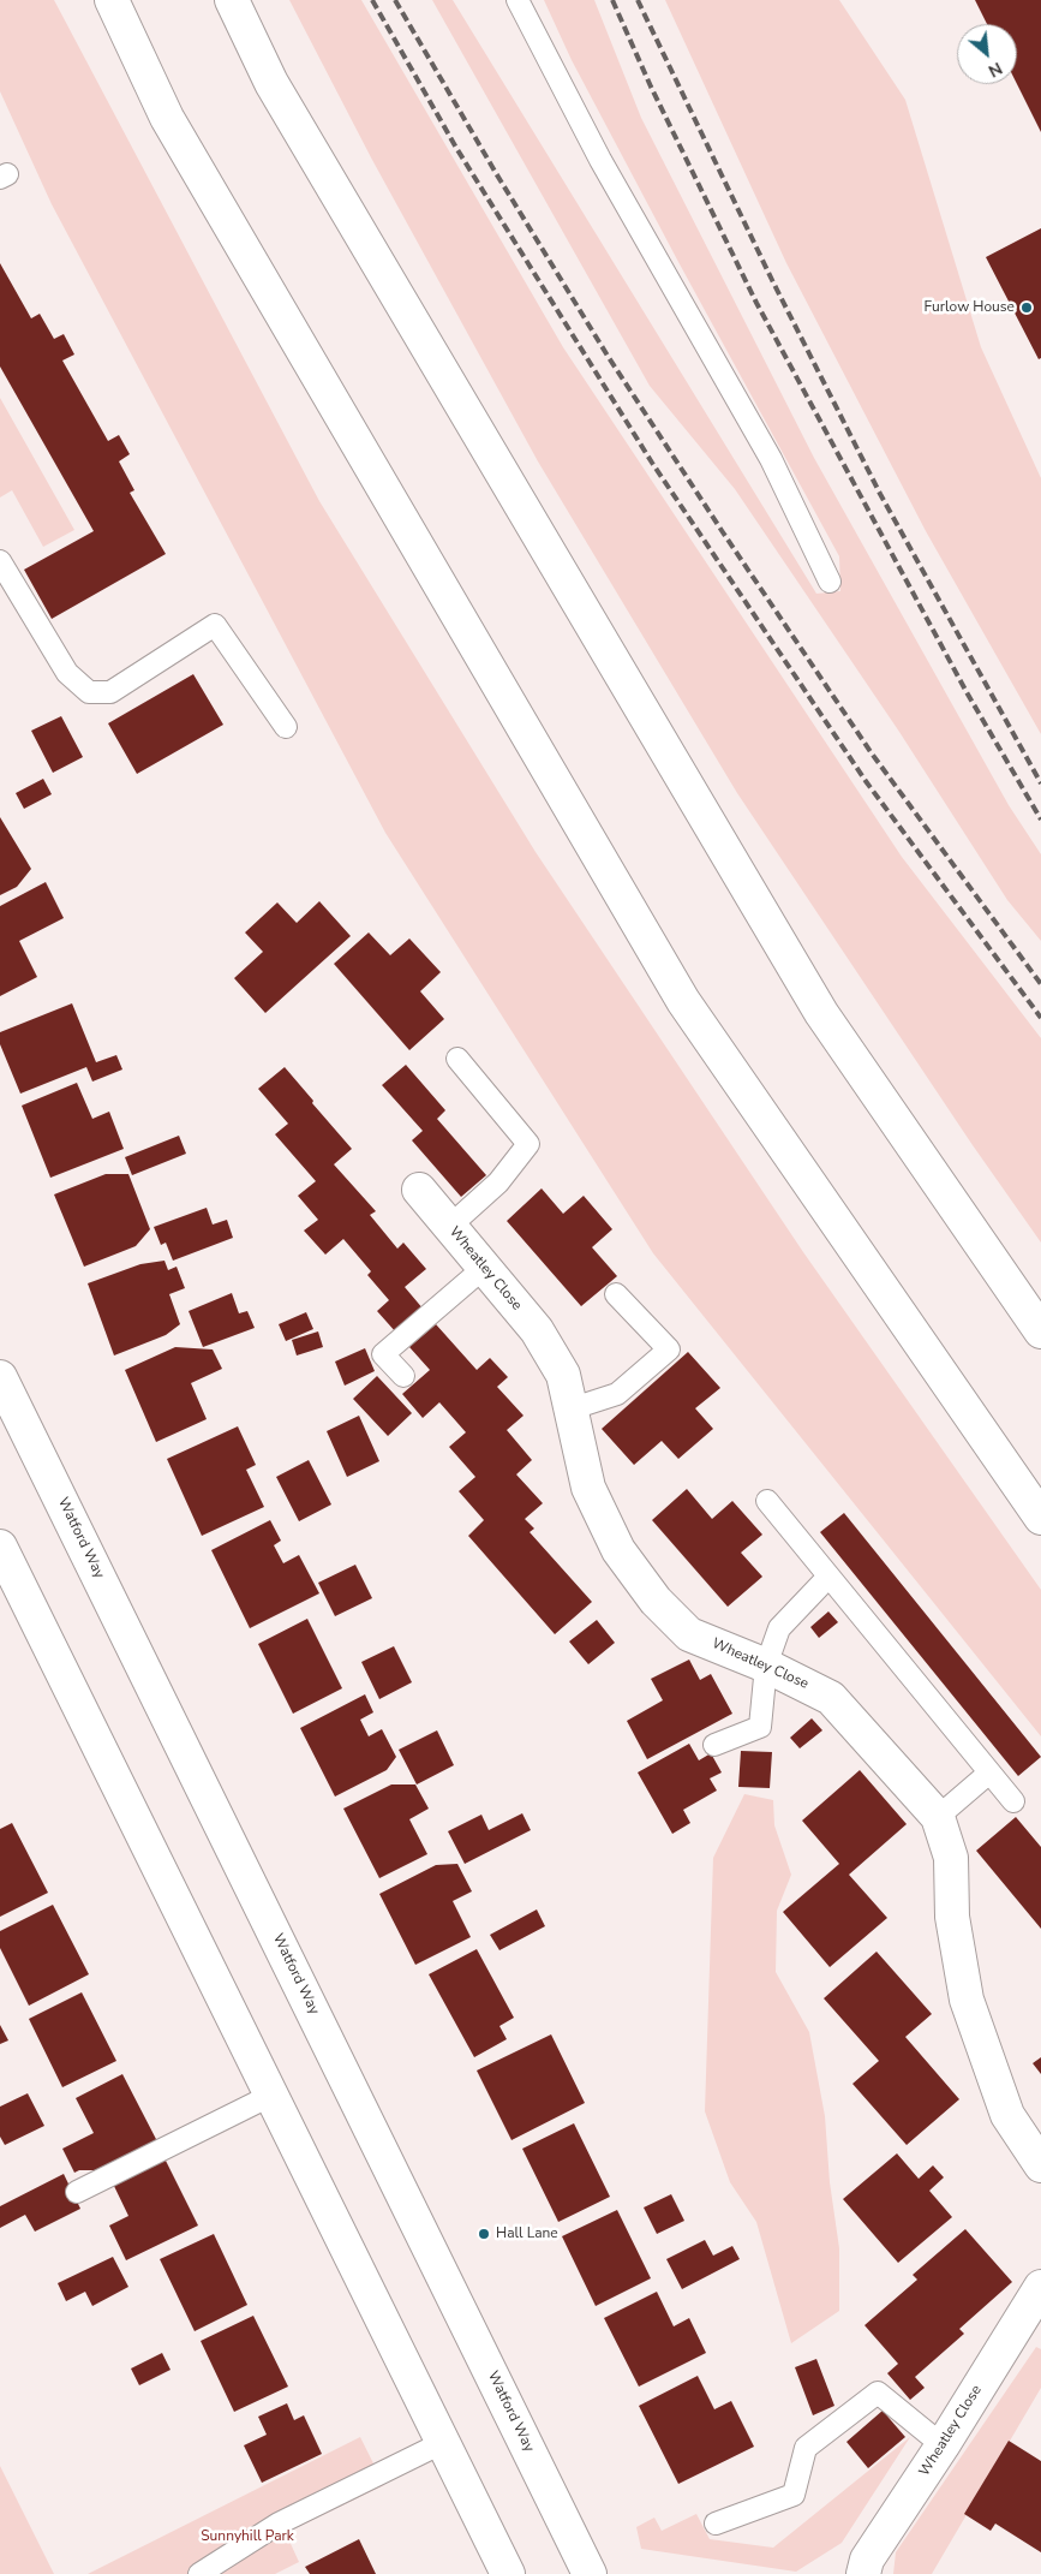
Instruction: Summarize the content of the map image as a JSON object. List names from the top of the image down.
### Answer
{
  "streets": {
    "main road": ["Wheatley Close", "Watford Way"]
  },
  "parks": ["Sunnyhill Park"],
  "places": ["Furlow House", "Hall Lane"],
  "north": "bottom right"
}
